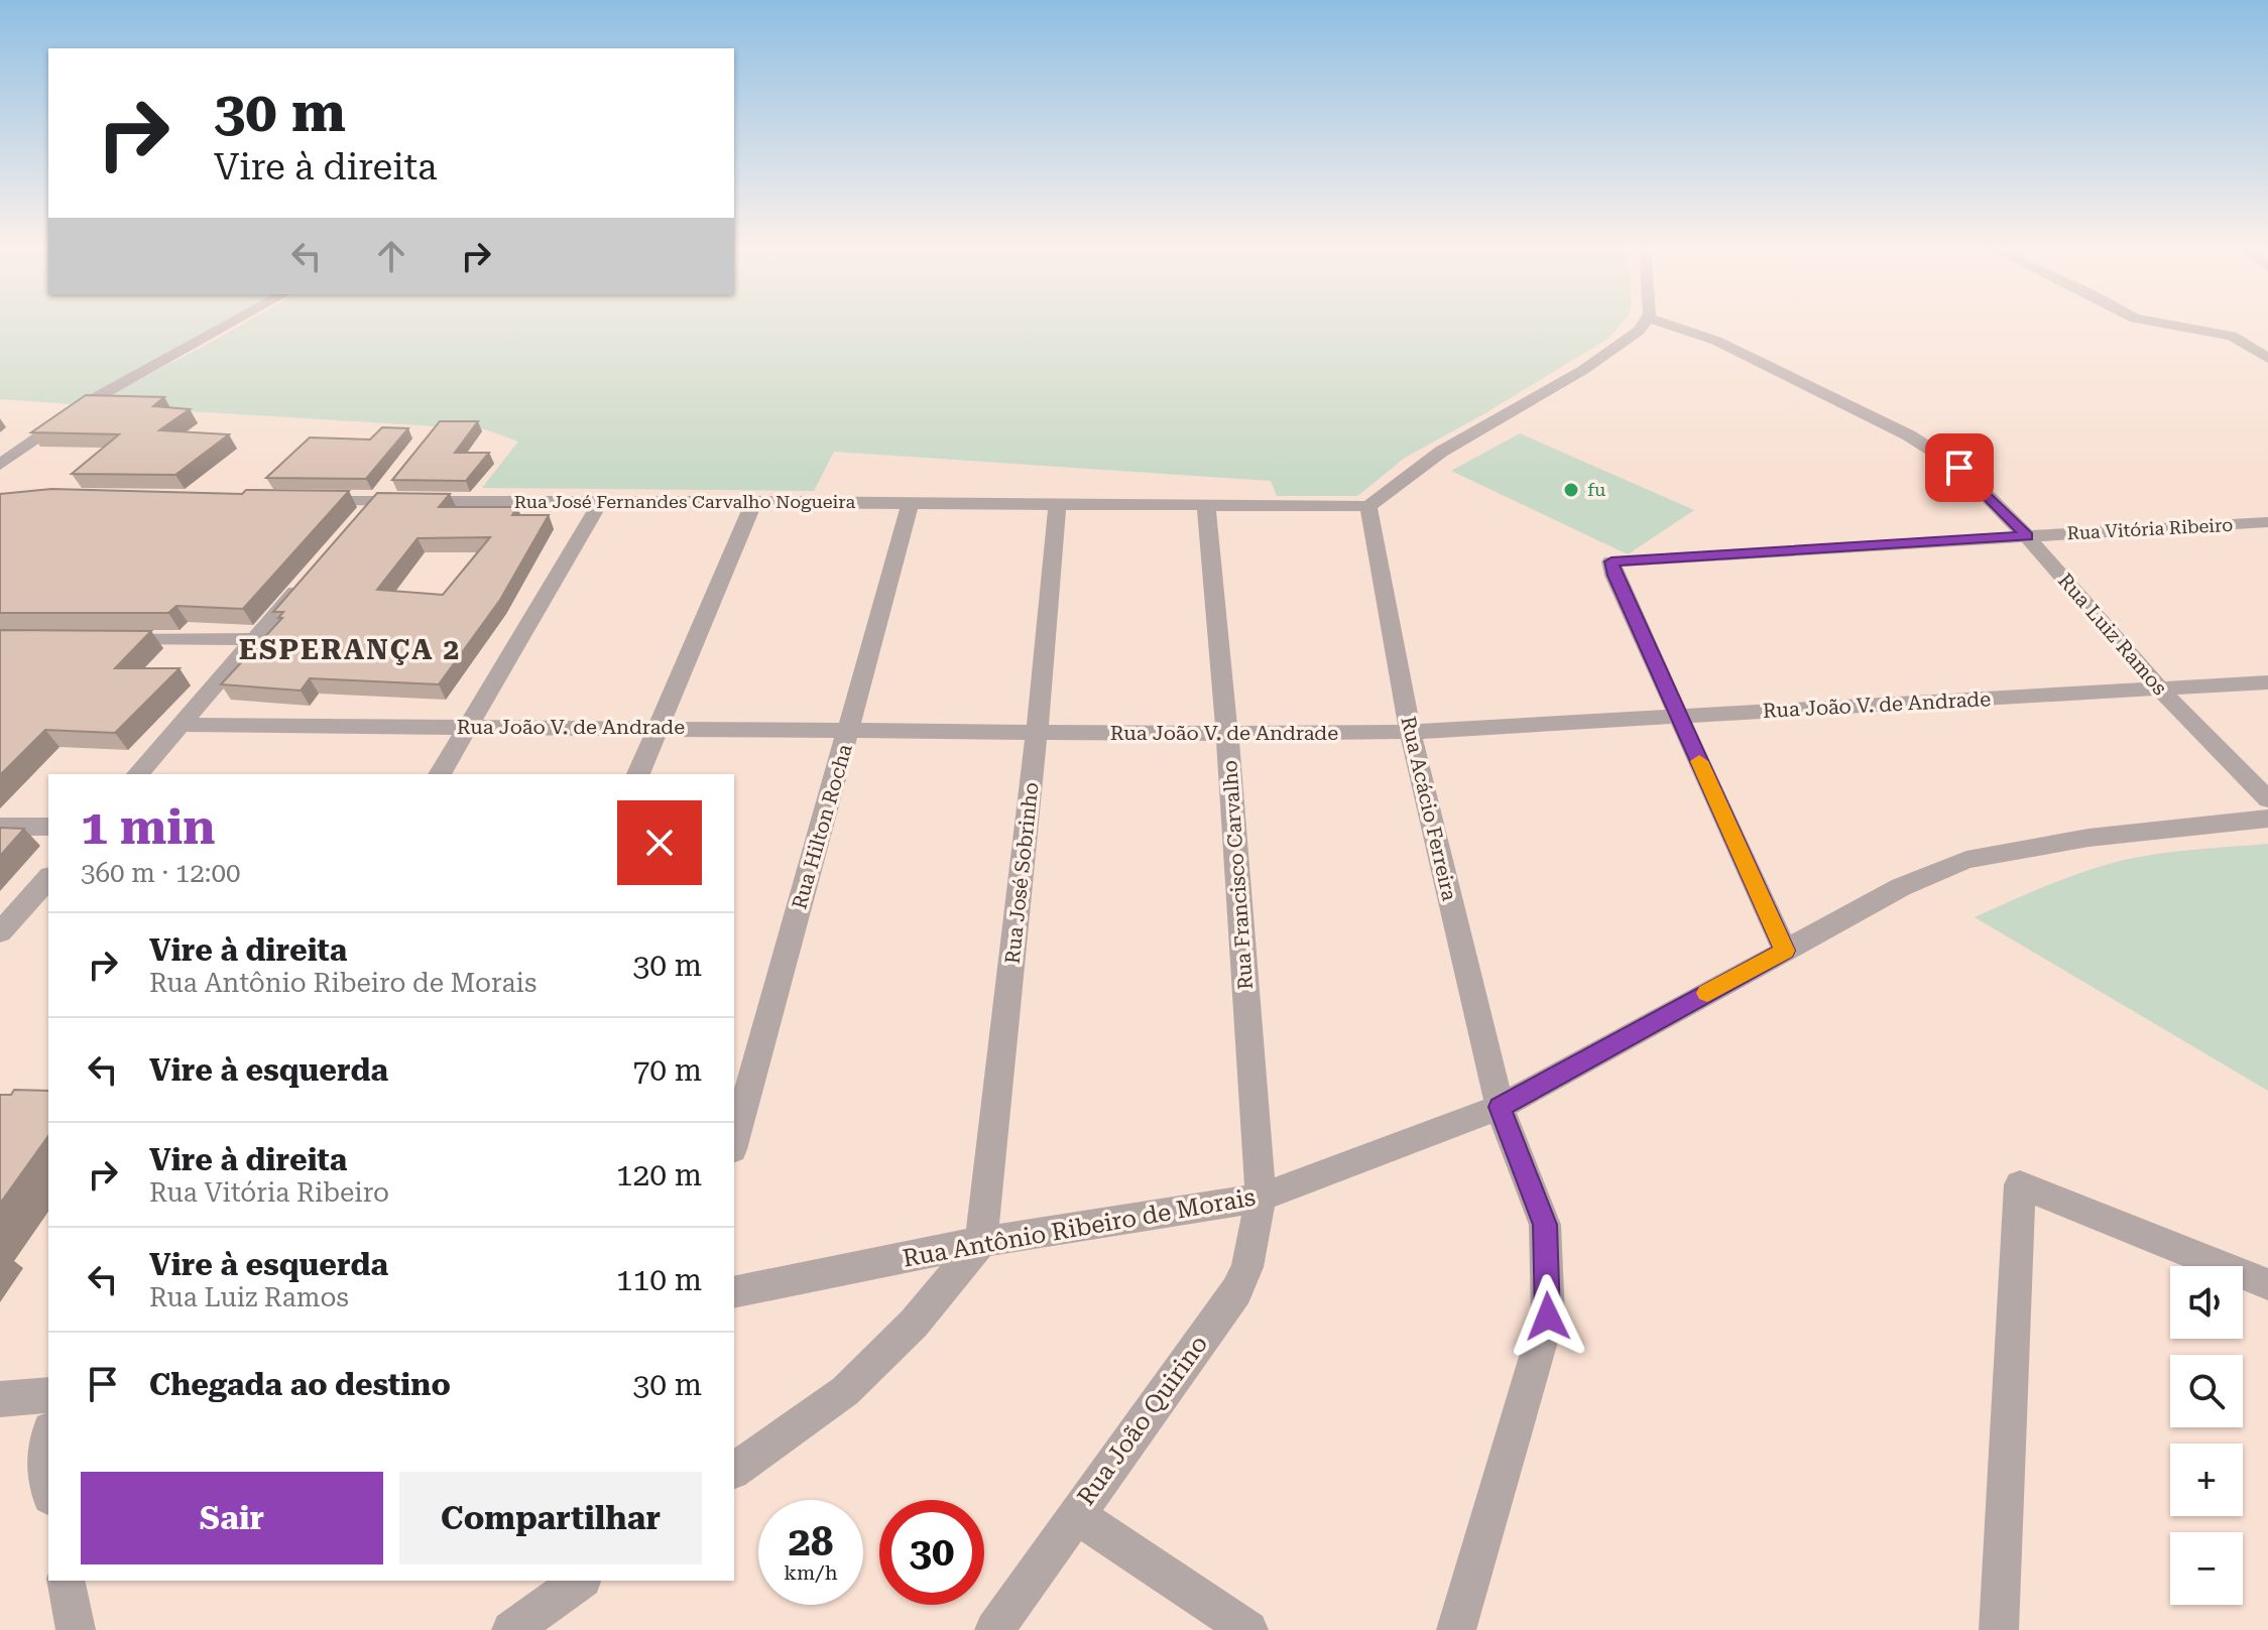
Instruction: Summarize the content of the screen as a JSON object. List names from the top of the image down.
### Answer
{
  "streets": {
    "street": [
      "Rua José Fernandes Carvalho Nogueira",
      "Rua Vitória Ribeiro",
      "Rua Luiz Ramos",
      "Rua João V. de Andrade",
      "Rua Acácio Ferreira",
      "Rua Hilton Rocha",
      "Rua José Sobrinho",
      "Rua Francisco Carvalho",
      "Rua Antônio Ribeiro de Morais",
      "Rua João Quirino"
    ]
  },
  "crossings": [
    ["Rua José Fernandes Carvalho Nogueira", "Rua Acácio Ferreira"],
    ["Rua José Fernandes Carvalho Nogueira", "Rua Hilton Rocha"],
    ["Rua José Fernandes Carvalho Nogueira", "Rua José Sobrinho"],
    ["Rua José Fernandes Carvalho Nogueira", "Rua Francisco Carvalho"],
    ["Rua Vitória Ribeiro", "Rua Luiz Ramos"],
    ["Rua Vitória Ribeiro", "Rua João V. de Andrade"],
    ["Rua Luiz Ramos", "Rua João V. de Andrade"],
    ["Rua João V. de Andrade", "Rua Acácio Ferreira"],
    ["Rua João V. de Andrade", "Rua Hilton Rocha"],
    ["Rua João V. de Andrade", "Rua José Sobrinho"],
    ["Rua João V. de Andrade", "Rua Francisco Carvalho"],
    ["Rua Acácio Ferreira", "Rua Antônio Ribeiro de Morais"],
    ["Rua José Sobrinho", "Rua Antônio Ribeiro de Morais"],
    ["Rua Francisco Carvalho", "Rua Antônio Ribeiro de Morais"],
    ["Rua Francisco Carvalho", "Rua João Quirino"],
    ["Rua Antônio Ribeiro de Morais", "Rua João Quirino"]
  ],
  "districts": ["ESPERANÇA 2"],
  "places": ["fu"],
  "page": {
    "turn": ["30 m", "Vire à direita"],
    "heading": ["1 min", "360 m · 12:00"],
    "list": [
      {
        "name": "Vire à direita",
        "note": "Rua Antônio Ribeiro de Morais",
        "value": "30 m"
      },
      {
        "name": "Vire à esquerda",
        "value": "70 m"
      },
      {
        "name": "Vire à direita",
        "note": "Rua Vitória Ribeiro",
        "value": "120 m"
      },
      {
        "name": "Vire à esquerda",
        "note": "Rua Luiz Ramos",
        "value": "110 m"
      },
      {
        "name": "Chegada ao destino",
        "value": "30 m"
      }
    ],
    "map_buttons": ["+", "−"],
    "buttons": ["Sair", "Compartilhar"],
    "speed": "28 km/h",
    "limit": "30"
  }
}
